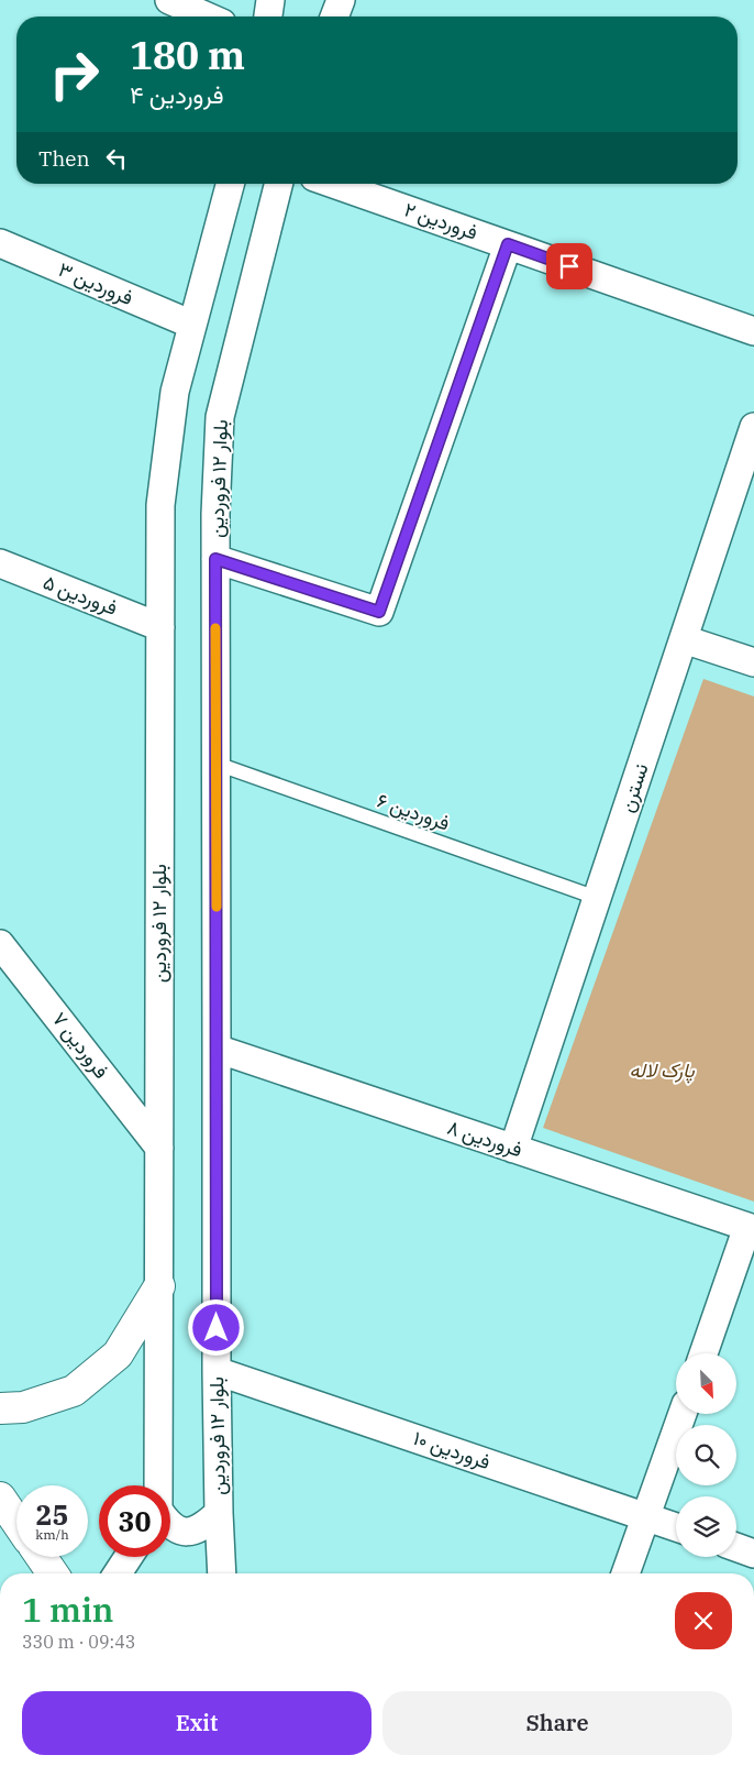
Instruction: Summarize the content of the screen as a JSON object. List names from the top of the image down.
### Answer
{
  "streets": {
    "street": [
      "فروردین ۲",
      "فروردین ۳",
      "بلوار ۱۲ فروردین",
      "فروردین ۵",
      "نسترن",
      "فروردین ۷",
      "فروردین ۸",
      "فروردین ۱۰"
    ],
    "lane": ["فروردین ۶"]
  },
  "crossings": [
    ["فروردین ۳", "بلوار ۱۲ فروردین"],
    ["بلوار ۱۲ فروردین", "فروردین ۵"],
    ["بلوار ۱۲ فروردین", "فروردین ۶"],
    ["بلوار ۱۲ فروردین", "فروردین ۷"],
    ["بلوار ۱۲ فروردین", "فروردین ۸"],
    ["بلوار ۱۲ فروردین", "فروردین ۱۰"],
    ["نسترن", "فروردین ۶"],
    ["نسترن", "فروردین ۸"]
  ],
  "parks": ["پارک لاله"],
  "north": "bottom right",
  "page": {
    "turn": ["180 m", "فروردین ۴"],
    "then": "Then",
    "speed": "25 km/h",
    "limit": "30",
    "heading": ["1 min", "330 m · 09:43"],
    "buttons": ["Exit", "Share"]
  }
}
